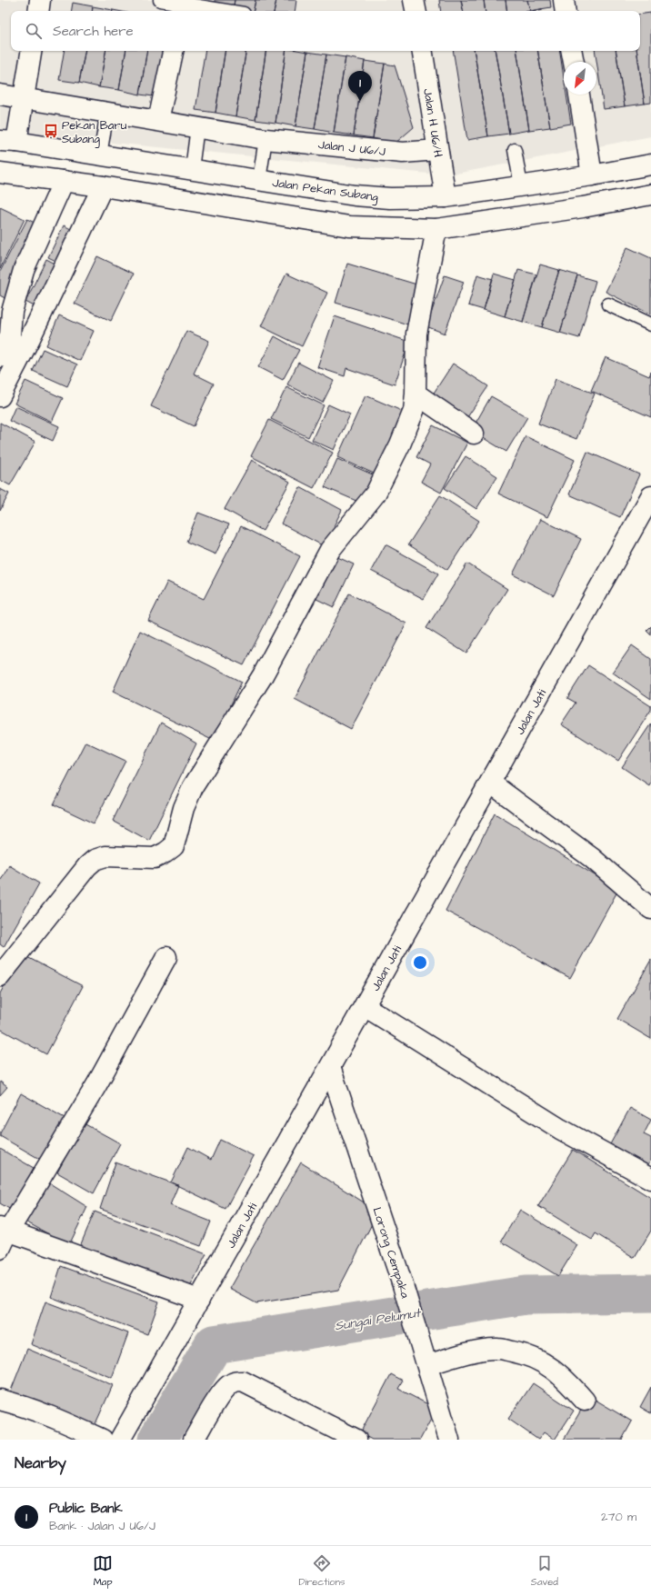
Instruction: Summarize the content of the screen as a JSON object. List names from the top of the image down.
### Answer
{
  "streets": {
    "street": [
      "Jalan H U6/H",
      "Jalan J U6/J",
      "Jalan Pekan Subang",
      "Jalan Jati",
      "Lorong Cempaka"
    ]
  },
  "crossings": [
    ["Jalan H U6/H", "Jalan J U6/J"],
    ["Jalan H U6/H", "Jalan Pekan Subang"],
    ["Jalan Jati", "Lorong Cempaka"]
  ],
  "water": ["Sungai Pelumut"],
  "places": {
    "bus stop": ["Pekan Baru Subang"]
  },
  "north": "bottom left",
  "page": {
    "search": "Search here",
    "pins": "1",
    "heading": "Nearby",
    "list": [
      {
        "mark": "1",
        "name": "Public Bank",
        "note": "Bank · Jalan J U6/J",
        "value": "270 m"
      }
    ],
    "nav": ["Map", "Directions", "Saved"]
  }
}
